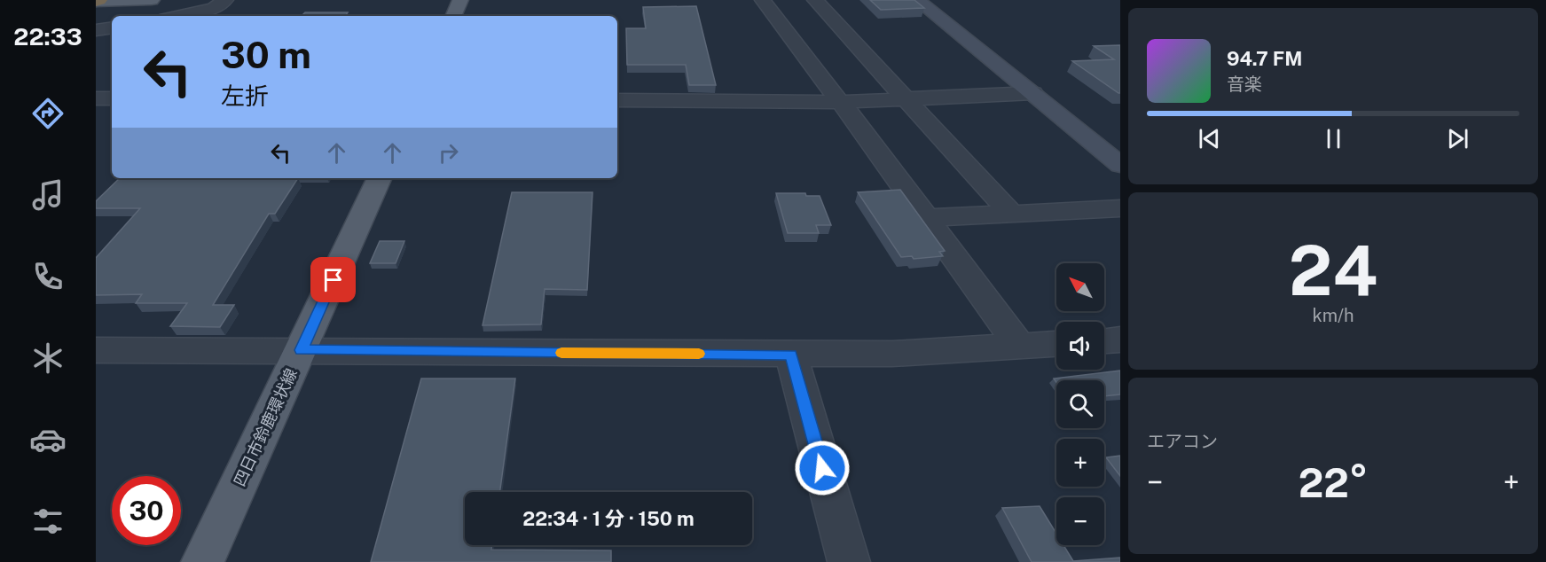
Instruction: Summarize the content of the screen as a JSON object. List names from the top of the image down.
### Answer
{
  "streets": {
    "main road": ["四日市鈴鹿環状線"]
  },
  "north": "top left",
  "page": {
    "tabs": "22:33",
    "turn": ["30 m", "左折"],
    "song": ["94.7 FM", "音楽"],
    "tile": [
      ["24", "km/h"],
      "エアコン"
    ],
    "map_buttons": ["+", "−"],
    "heat": ["−", "22°", "+"],
    "limit": "30",
    "trip": "22:34 · 1 分 · 150 m"
  }
}
